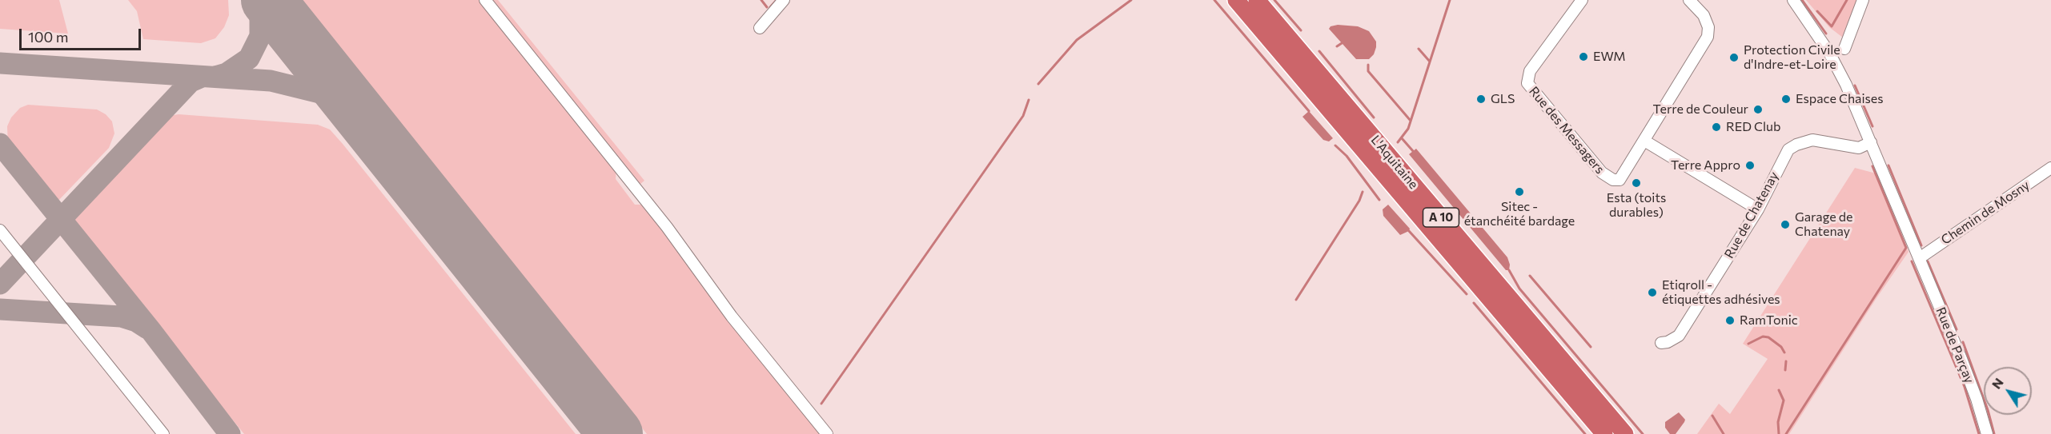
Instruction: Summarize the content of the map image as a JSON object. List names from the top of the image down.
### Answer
{
  "streets": {
    "highway": ["L'Aquitaine", "A 10"],
    "street": [
      "Rue des Messagers",
      "Chemin de Mosny",
      "Rue de Chatenay",
      "Rue de Parçay"
    ]
  },
  "crossings": [
    ["Chemin de Mosny", "Rue de Parçay"],
    ["Rue de Chatenay", "Rue de Parçay"]
  ],
  "places": [
    "EWM",
    "Protection Civile d'Indre-et-Loire",
    "GLS",
    "Espace Chaises",
    "Terre de Couleur",
    "RED Club",
    "Terre Appro",
    "Esta (toits durables)",
    "Sitec - étanchéité bardage",
    "Garage de Chatenay",
    "Etiqroll - étiquettes adhésives",
    "RamTonic"
  ],
  "scale_bar": "100 m",
  "north": "top left"
}
